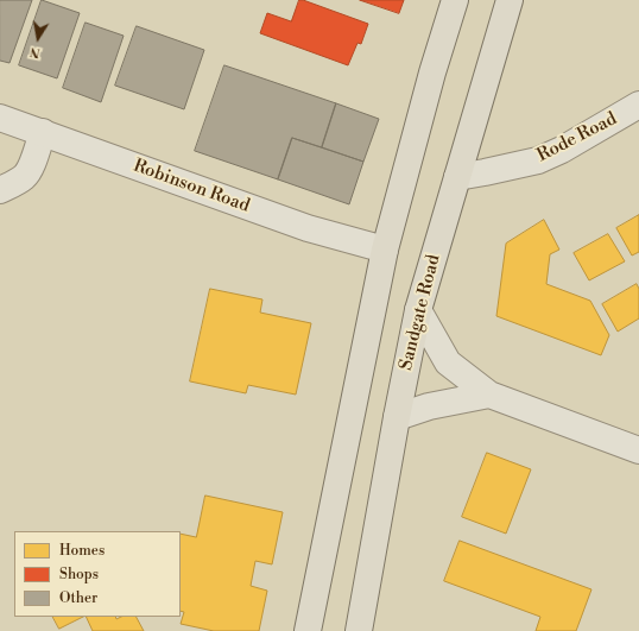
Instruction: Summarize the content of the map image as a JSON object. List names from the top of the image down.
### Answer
{
  "streets": {
    "highway": ["Sandgate Road"],
    "street": ["Rode Road", "Robinson Road"]
  },
  "crossings": [
    ["Rode Road", "Sandgate Road"]
  ],
  "legend": ["Homes", "Shops", "Other"],
  "north": "bottom"
}
